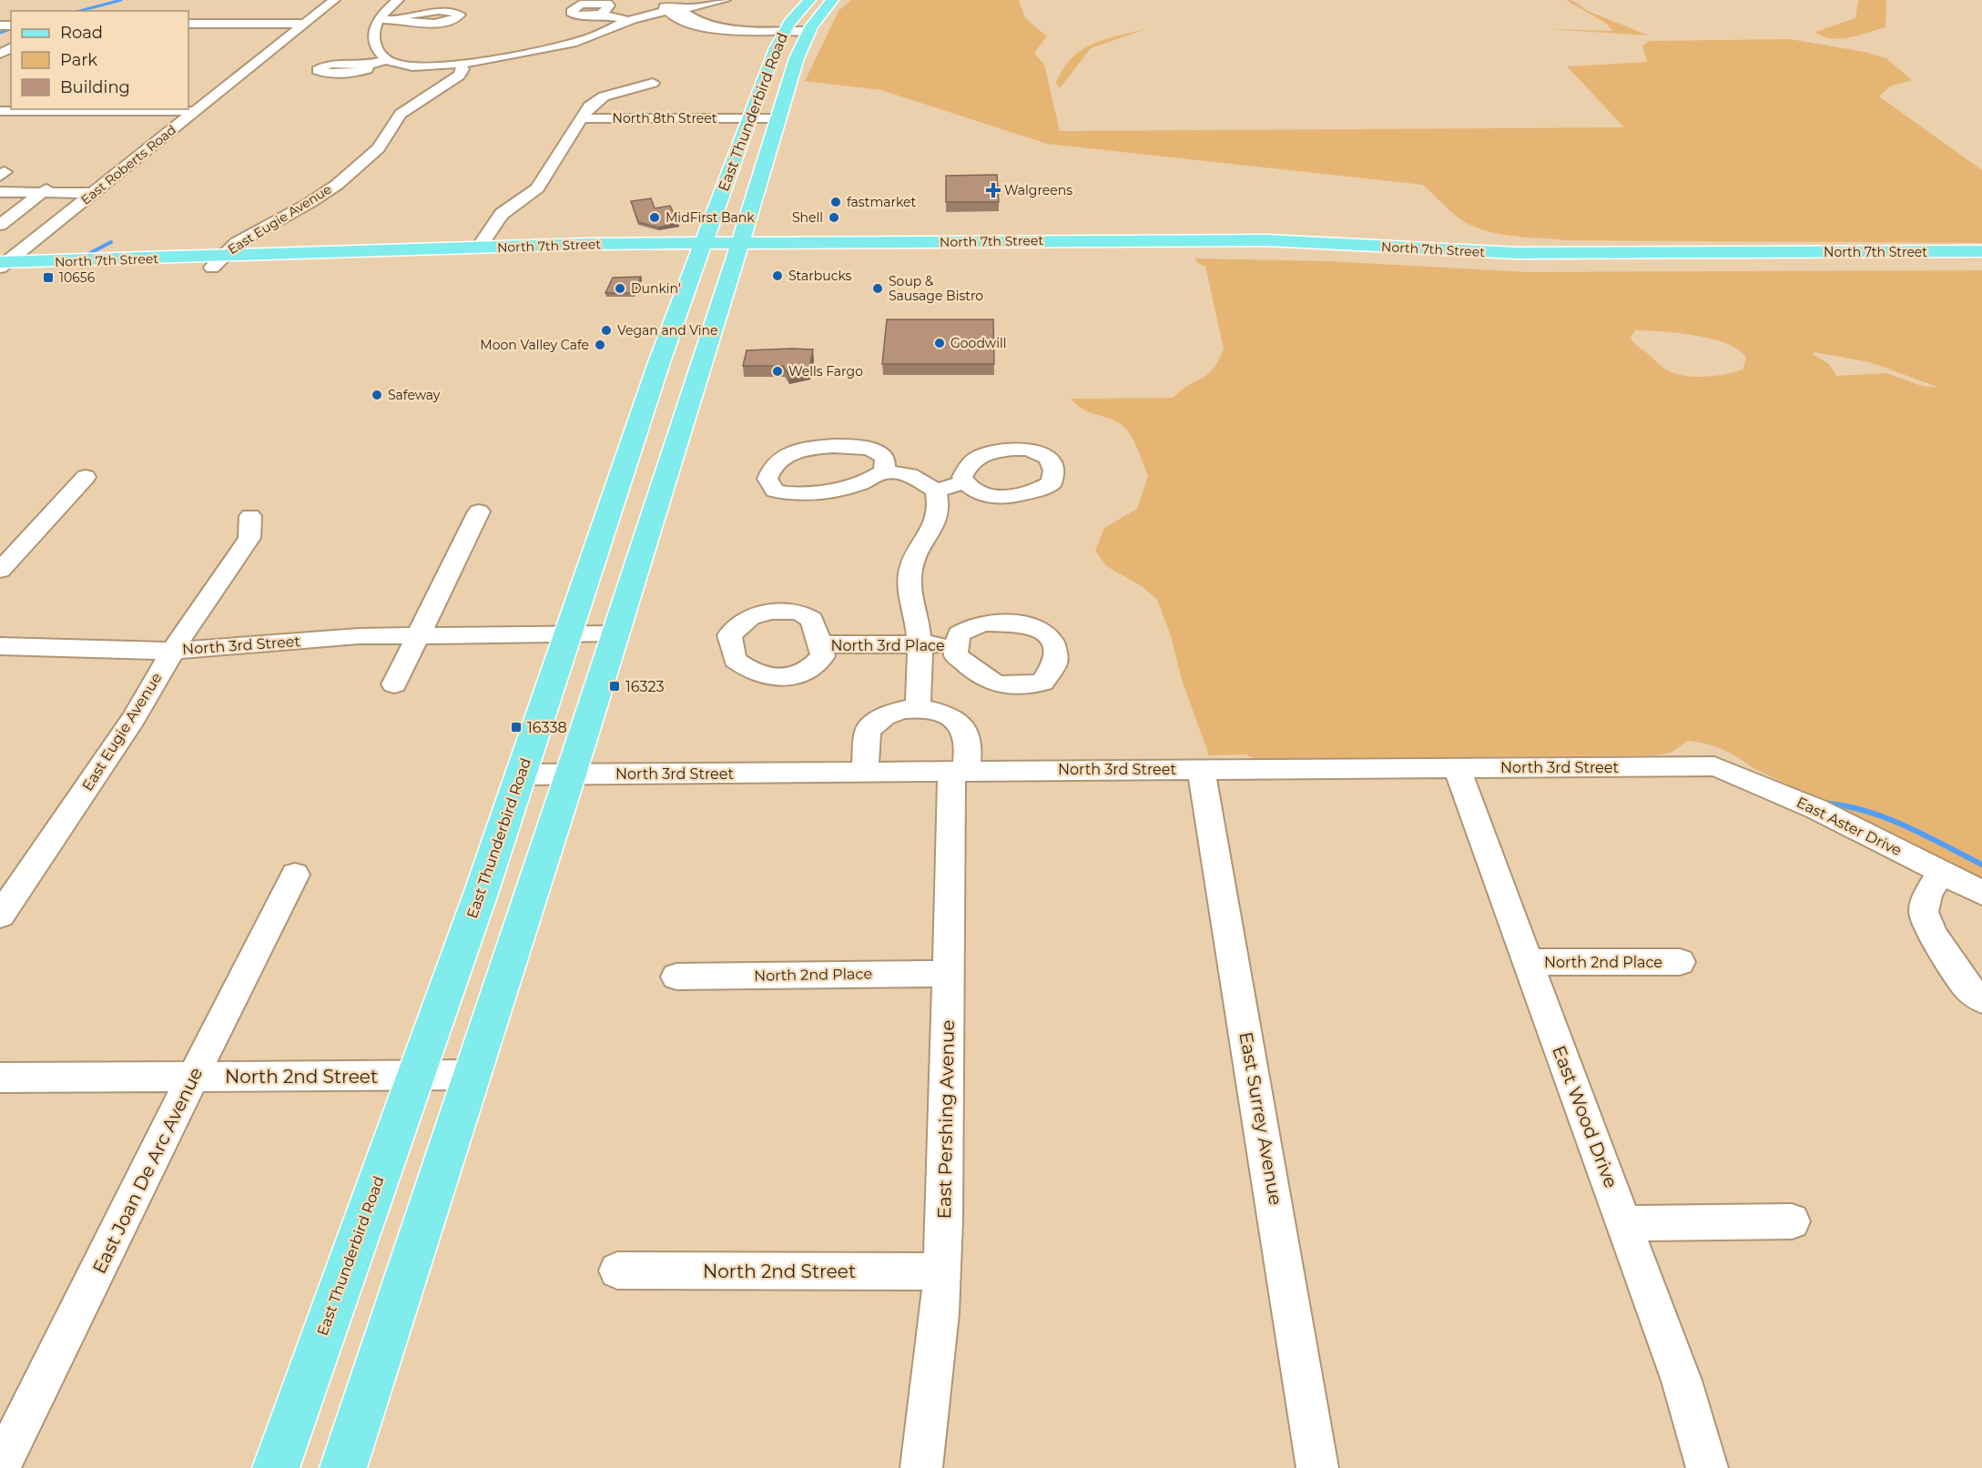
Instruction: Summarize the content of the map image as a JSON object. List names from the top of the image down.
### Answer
{
  "streets": {
    "main road": ["East Thunderbird Road", "North 7th Street"],
    "street": [
      "North 8th Street",
      "East Roberts Road",
      "East Eugie Avenue",
      "North 3rd Street",
      "North 3rd Place",
      "East Aster Drive",
      "North 2nd Place",
      "North 2nd Street",
      "East Wood Drive",
      "East Surrey Avenue",
      "East Pershing Avenue",
      "East Joan De Arc Avenue"
    ]
  },
  "crossings": [
    ["East Thunderbird Road", "North 8th Street"],
    ["East Thunderbird Road", "North 7th Street"],
    ["East Thunderbird Road", "North 3rd Street"],
    ["East Thunderbird Road", "North 2nd Street"],
    ["East Roberts Road", "North 7th Street"],
    ["East Eugie Avenue", "North 7th Street"],
    ["East Eugie Avenue", "North 3rd Street"],
    ["North 3rd Street", "East Aster Drive"],
    ["North 3rd Street", "East Wood Drive"],
    ["North 3rd Street", "East Surrey Avenue"],
    ["North 3rd Street", "East Pershing Avenue"],
    ["North 2nd Place", "East Wood Drive"],
    ["North 2nd Place", "East Pershing Avenue"],
    ["North 2nd Street", "East Pershing Avenue"],
    ["North 2nd Street", "East Joan De Arc Avenue"]
  ],
  "places": {
    "health": ["Walgreens"],
    "other": [
      "fastmarket",
      "MidFirst Bank",
      "Shell",
      "Starbucks",
      "Dunkin'",
      "Soup & Sausage Bistro",
      "Vegan and Vine",
      "Goodwill",
      "Moon Valley Cafe",
      "Wells Fargo",
      "Safeway"
    ],
    "transit": ["10656", "16323", "16338"]
  },
  "legend": ["Road", "Park", "Building"]
}
